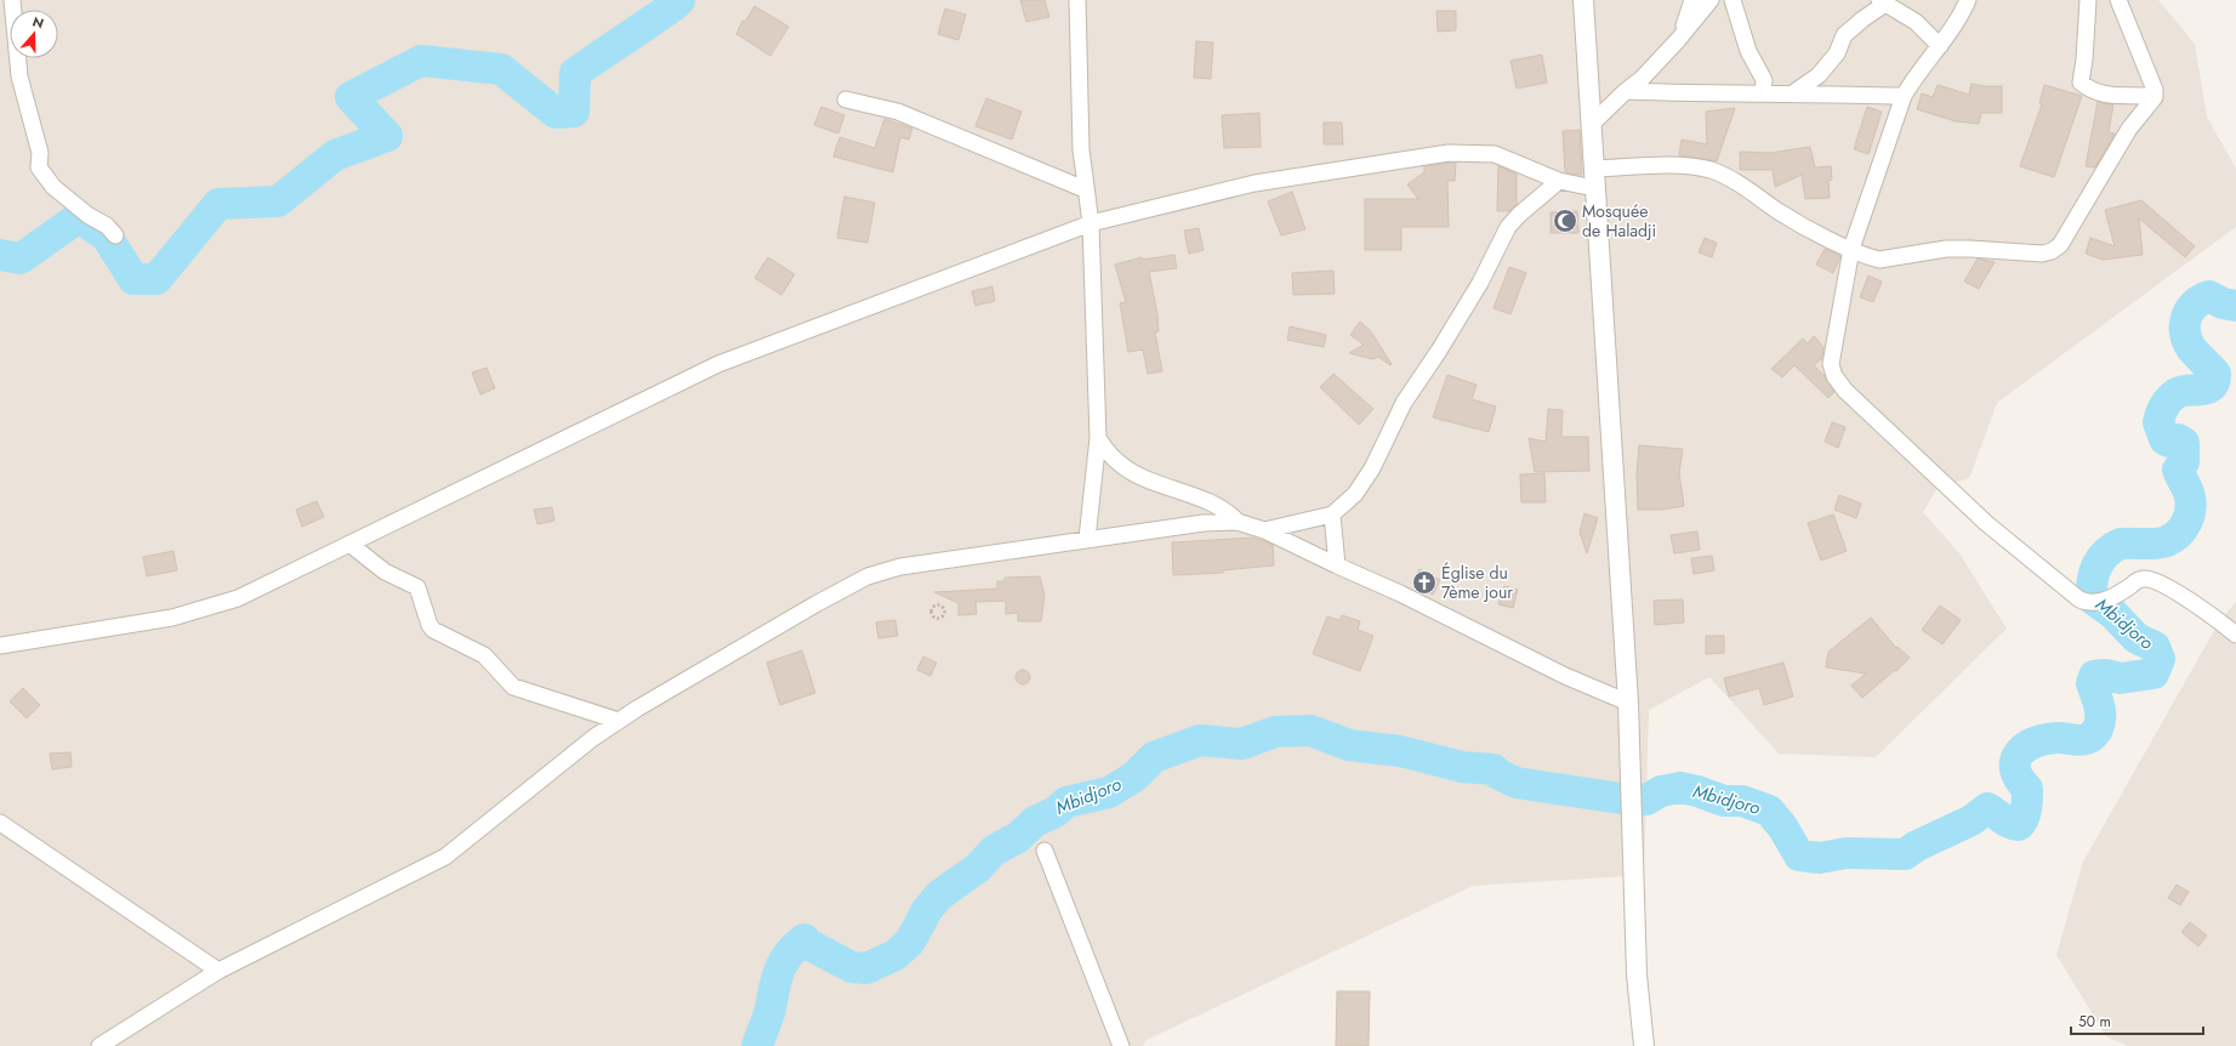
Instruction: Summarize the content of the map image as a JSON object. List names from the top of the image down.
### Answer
{
  "water": ["Mbidjoro"],
  "places": {
    "mosque": ["Mosquée de Haladji"],
    "church": ["Église du 7ème jour"]
  },
  "scale_bar": "50 m",
  "north": "top"
}
